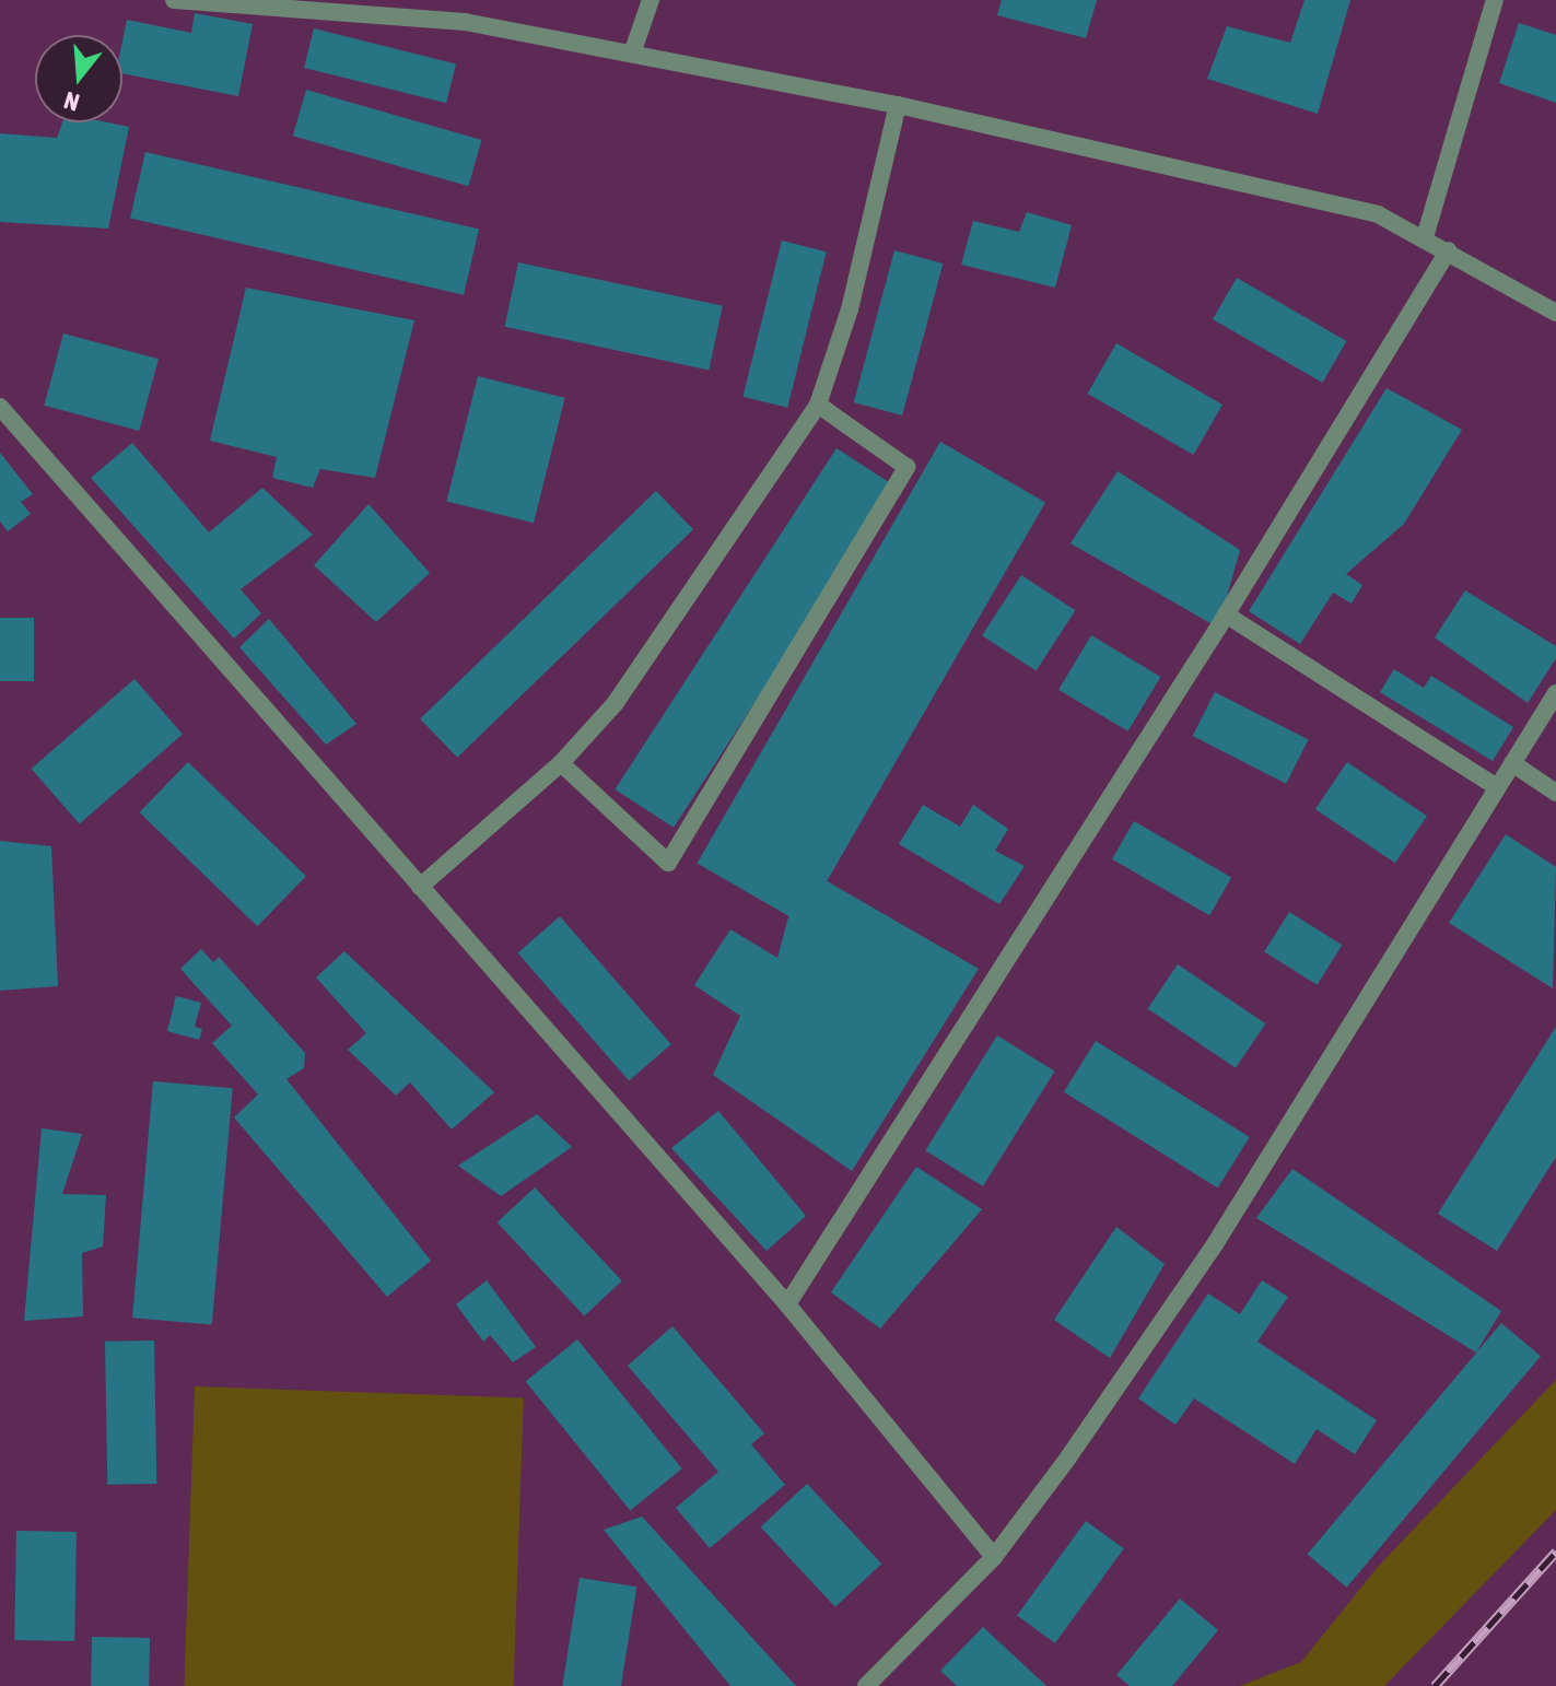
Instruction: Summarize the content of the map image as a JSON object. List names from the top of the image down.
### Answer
{
  "north": "bottom"
}
